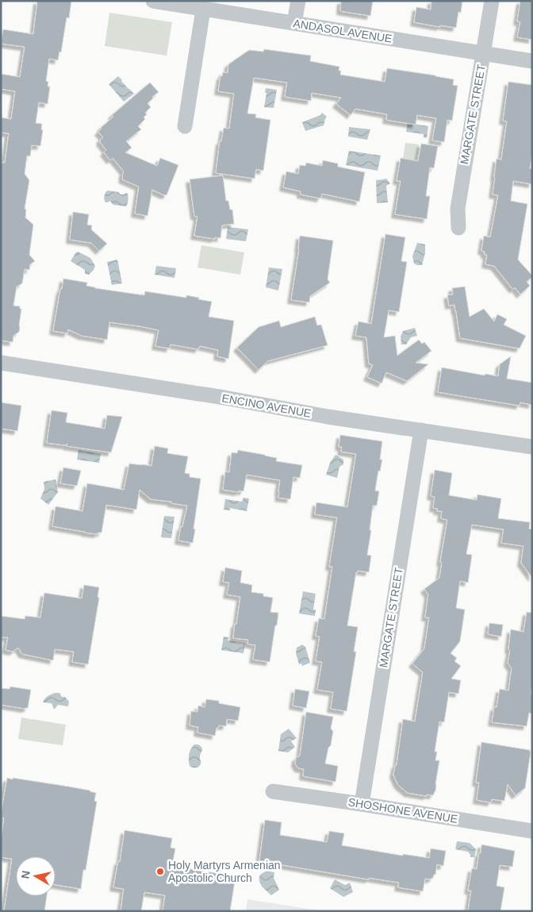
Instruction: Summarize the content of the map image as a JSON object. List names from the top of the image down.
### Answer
{
  "streets": {
    "street": [
      "ANDASOL AVENUE",
      "MARGATE STREET",
      "ENCINO AVENUE",
      "SHOSHONE AVENUE"
    ]
  },
  "crossings": [
    ["ANDASOL AVENUE", "MARGATE STREET"],
    ["MARGATE STREET", "ENCINO AVENUE"],
    ["MARGATE STREET", "SHOSHONE AVENUE"]
  ],
  "places": ["Holy Martyrs Armenian Apostolic Church"],
  "north": "left"
}
